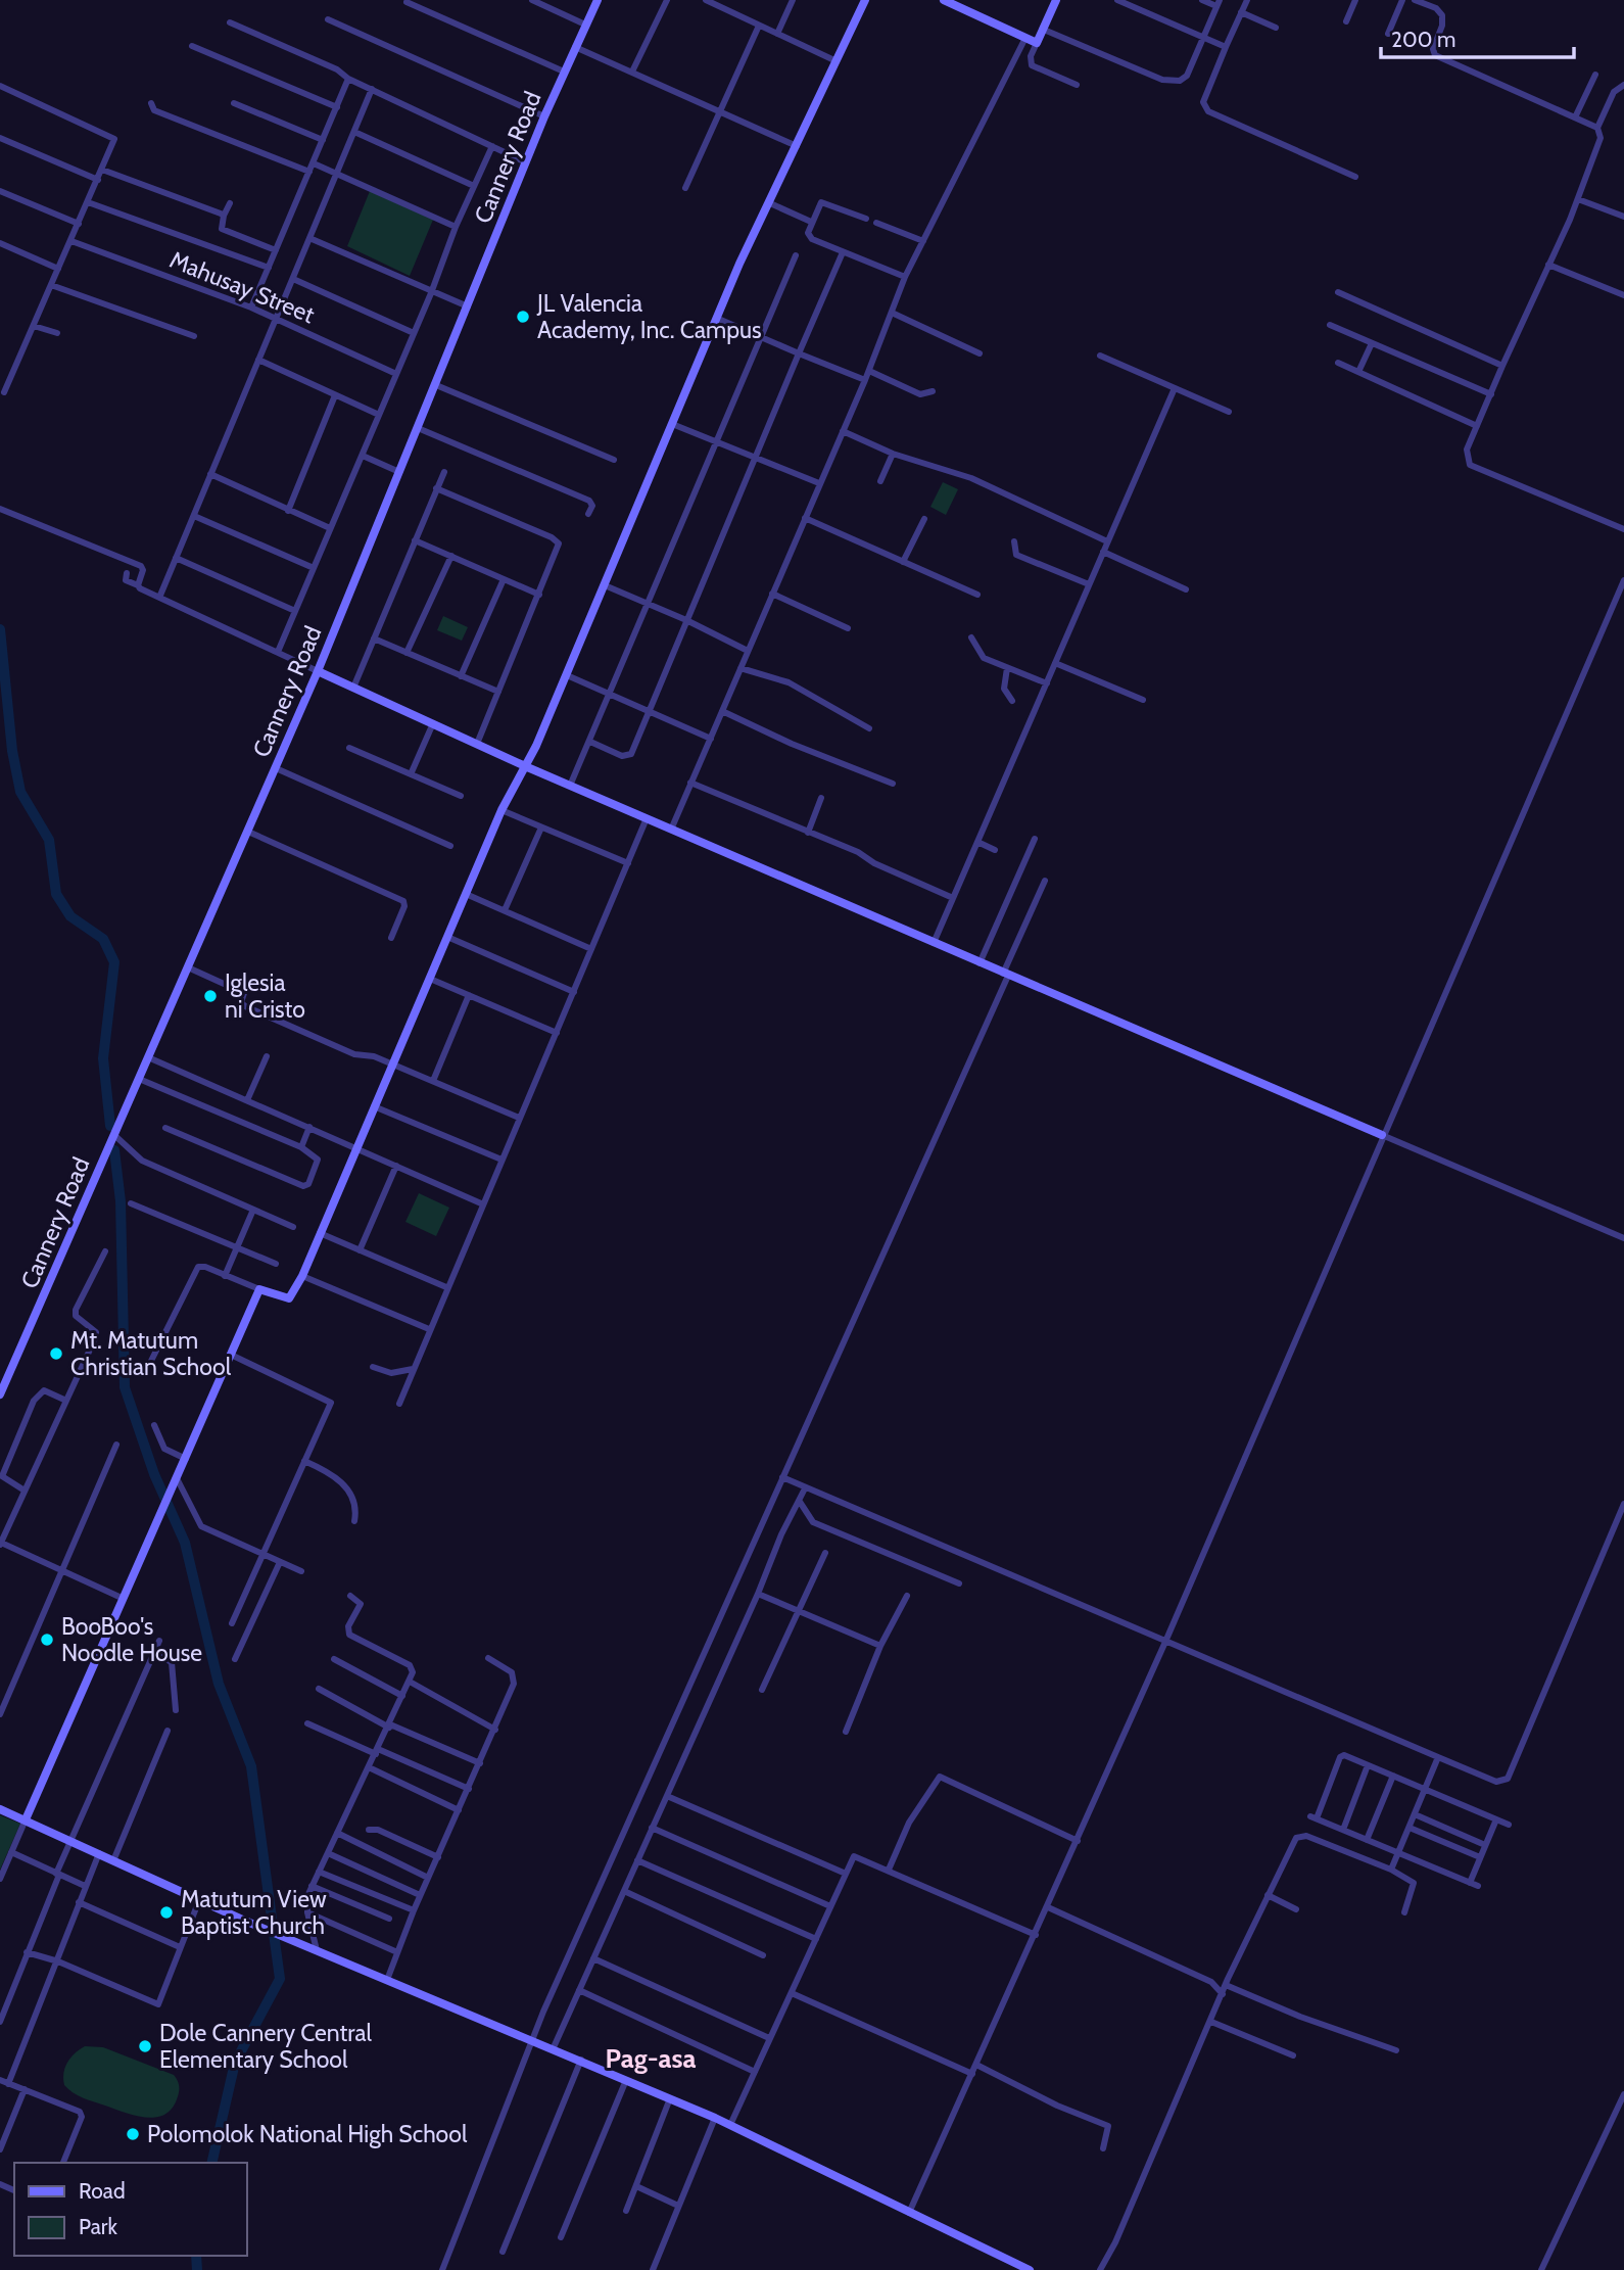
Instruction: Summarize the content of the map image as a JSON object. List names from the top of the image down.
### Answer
{
  "streets": {
    "street": ["Cannery Road", "Mahusay Street"]
  },
  "districts": ["Pag-asa"],
  "places": [
    "JL Valencia Academy, Inc. Campus",
    "Iglesia ni Cristo",
    "Mt. Matutum Christian School",
    "BooBoo's Noodle House",
    "Matutum View Baptist Church",
    "Dole Cannery Central Elementary School",
    "Polomolok National High School"
  ],
  "legend": ["Road", "Park"],
  "scale_bar": "200 m"
}
